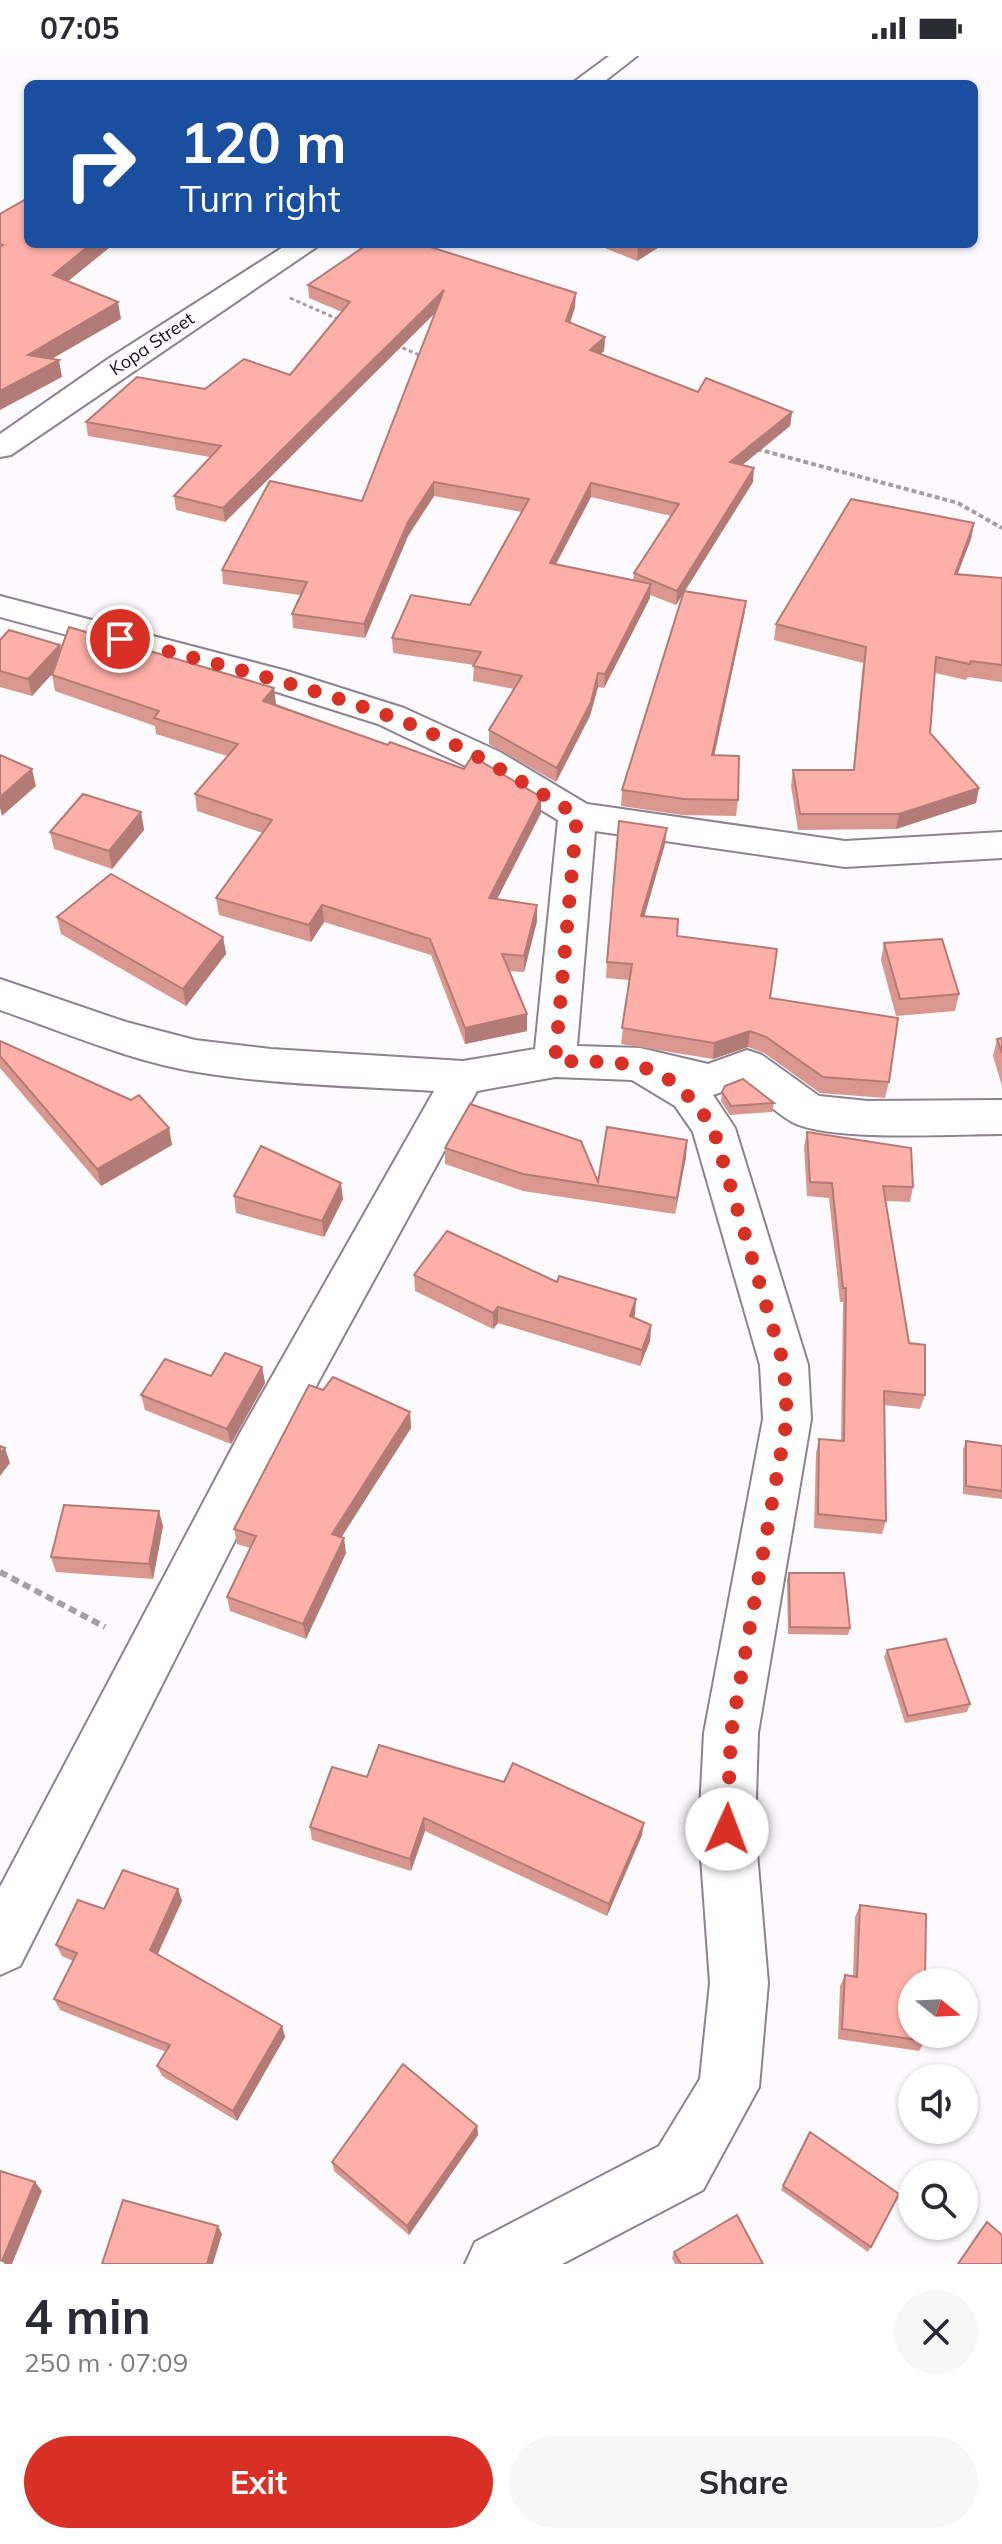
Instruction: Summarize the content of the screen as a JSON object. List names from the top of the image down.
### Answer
{
  "streets": {
    "street": ["Kopa Street"]
  },
  "north": "right",
  "page": {
    "status": "07:05",
    "turn": ["120 m", "Turn right"],
    "heading": ["4 min", "250 m · 07:09"],
    "buttons": ["Exit", "Share"]
  }
}
